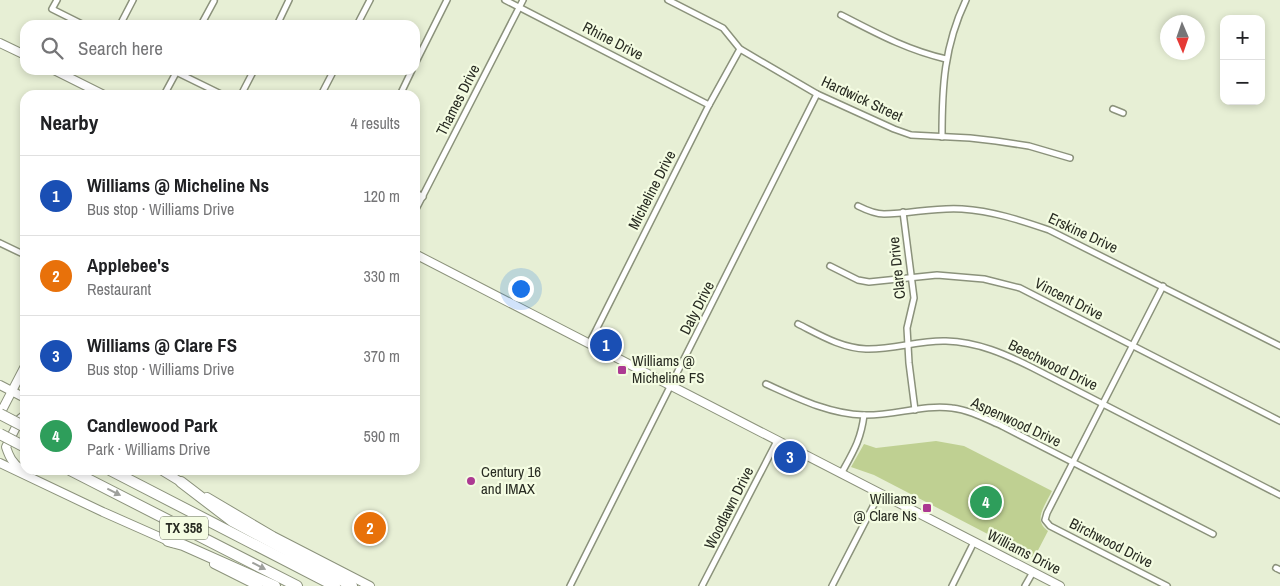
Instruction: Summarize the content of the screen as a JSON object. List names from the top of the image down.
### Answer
{
  "streets": {
    "highway": ["TX 358"],
    "street": [
      "Rhine Drive",
      "Hardwick Street",
      "Thames Drive",
      "Micheline Drive",
      "Erskine Drive",
      "Clare Drive",
      "Vincent Drive",
      "Daly Drive",
      "Beechwood Drive",
      "Aspenwood Drive",
      "Woodlawn Drive",
      "Birchwood Drive",
      "Williams Drive"
    ]
  },
  "crossings": [
    ["Rhine Drive", "Thames Drive"],
    ["Rhine Drive", "Micheline Drive"],
    ["Hardwick Street", "Micheline Drive"],
    ["Hardwick Street", "Daly Drive"],
    ["Micheline Drive", "Williams Drive"],
    ["Erskine Drive", "Clare Drive"],
    ["Clare Drive", "Vincent Drive"],
    ["Clare Drive", "Beechwood Drive"],
    ["Clare Drive", "Aspenwood Drive"],
    ["Daly Drive", "Williams Drive"],
    ["Aspenwood Drive", "Birchwood Drive"],
    ["Woodlawn Drive", "Williams Drive"]
  ],
  "places": {
    "transit": ["Williams @ Micheline FS", "Williams @ Clare Ns"],
    "other": ["Century 16 and IMAX"]
  },
  "north": "bottom",
  "page": {
    "map_buttons": ["+", "−"],
    "search": "Search here",
    "heading": ["Nearby", "4 results"],
    "list": [
      {
        "mark": "1",
        "name": "Williams @ Micheline Ns",
        "note": "Bus stop · Williams Drive",
        "value": "120 m"
      },
      {
        "mark": "2",
        "name": "Applebee's",
        "note": "Restaurant",
        "value": "330 m"
      },
      {
        "mark": "3",
        "name": "Williams @ Clare FS",
        "note": "Bus stop · Williams Drive",
        "value": "370 m"
      },
      {
        "mark": "4",
        "name": "Candlewood Park",
        "note": "Park · Williams Drive",
        "value": "590 m"
      }
    ],
    "pins": [
      "1",
      "3",
      "4",
      "2"
    ]
  }
}
